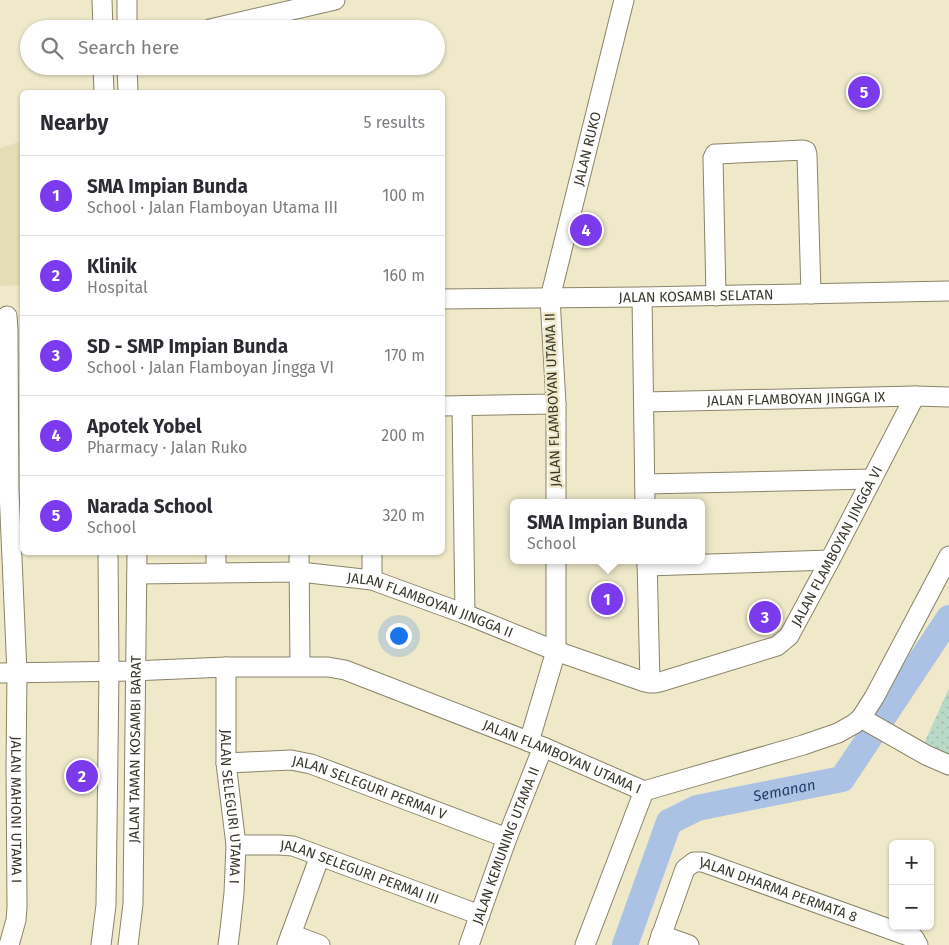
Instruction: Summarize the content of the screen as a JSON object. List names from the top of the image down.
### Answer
{
  "streets": {
    "street": [
      "JALAN RUKO",
      "JALAN KOSAMBI SELATAN",
      "JALAN FLAMBOYAN JINGGA IX",
      "JALAN FLAMBOYAN UTAMA II",
      "JALAN FLAMBOYAN JINGGA VI",
      "JALAN FLAMBOYAN JINGGA II",
      "JALAN TAMAN KOSAMBI BARAT",
      "JALAN FLAMBOYAN UTAMA I",
      "JALAN SELEGURI PERMAI V",
      "JALAN SELEGURI UTAMA I",
      "JALAN MAHONI UTAMA I",
      "JALAN KEMUNING UTAMA II",
      "JALAN SELEGURI PERMAI III",
      "JALAN DHARMA PERMATA 8"
    ]
  },
  "crossings": [
    ["JALAN RUKO", "JALAN KOSAMBI SELATAN"],
    ["JALAN RUKO", "JALAN FLAMBOYAN UTAMA II"],
    ["JALAN KOSAMBI SELATAN", "JALAN FLAMBOYAN UTAMA II"],
    ["JALAN FLAMBOYAN JINGGA IX", "JALAN FLAMBOYAN JINGGA VI"],
    ["JALAN FLAMBOYAN JINGGA VI", "JALAN FLAMBOYAN JINGGA II"],
    ["JALAN FLAMBOYAN JINGGA II", "JALAN TAMAN KOSAMBI BARAT"],
    ["JALAN TAMAN KOSAMBI BARAT", "JALAN FLAMBOYAN UTAMA I"],
    ["JALAN FLAMBOYAN UTAMA I", "JALAN SELEGURI UTAMA I"],
    ["JALAN FLAMBOYAN UTAMA I", "JALAN MAHONI UTAMA I"],
    ["JALAN FLAMBOYAN UTAMA I", "JALAN KEMUNING UTAMA II"],
    ["JALAN SELEGURI PERMAI V", "JALAN SELEGURI UTAMA I"],
    ["JALAN SELEGURI PERMAI V", "JALAN KEMUNING UTAMA II"],
    ["JALAN SELEGURI UTAMA I", "JALAN SELEGURI PERMAI III"],
    ["JALAN KEMUNING UTAMA II", "JALAN SELEGURI PERMAI III"]
  ],
  "water": ["Semanan"],
  "page": {
    "search": "Search here",
    "pins": [
      "5",
      "4",
      "1",
      "3",
      "2"
    ],
    "heading": ["Nearby", "5 results"],
    "list": [
      {
        "mark": "1",
        "name": "SMA Impian Bunda",
        "note": "School · Jalan Flamboyan Utama III",
        "value": "100 m"
      },
      {
        "mark": "2",
        "name": "Klinik",
        "note": "Hospital",
        "value": "160 m"
      },
      {
        "mark": "3",
        "name": "SD - SMP Impian Bunda",
        "note": "School · Jalan Flamboyan Jingga VI",
        "value": "170 m"
      },
      {
        "mark": "4",
        "name": "Apotek Yobel",
        "note": "Pharmacy · Jalan Ruko",
        "value": "200 m"
      },
      {
        "mark": "5",
        "name": "Narada School",
        "note": "School",
        "value": "320 m"
      }
    ],
    "popup": ["SMA Impian Bunda", "School"],
    "map_buttons": ["+", "−"]
  }
}
